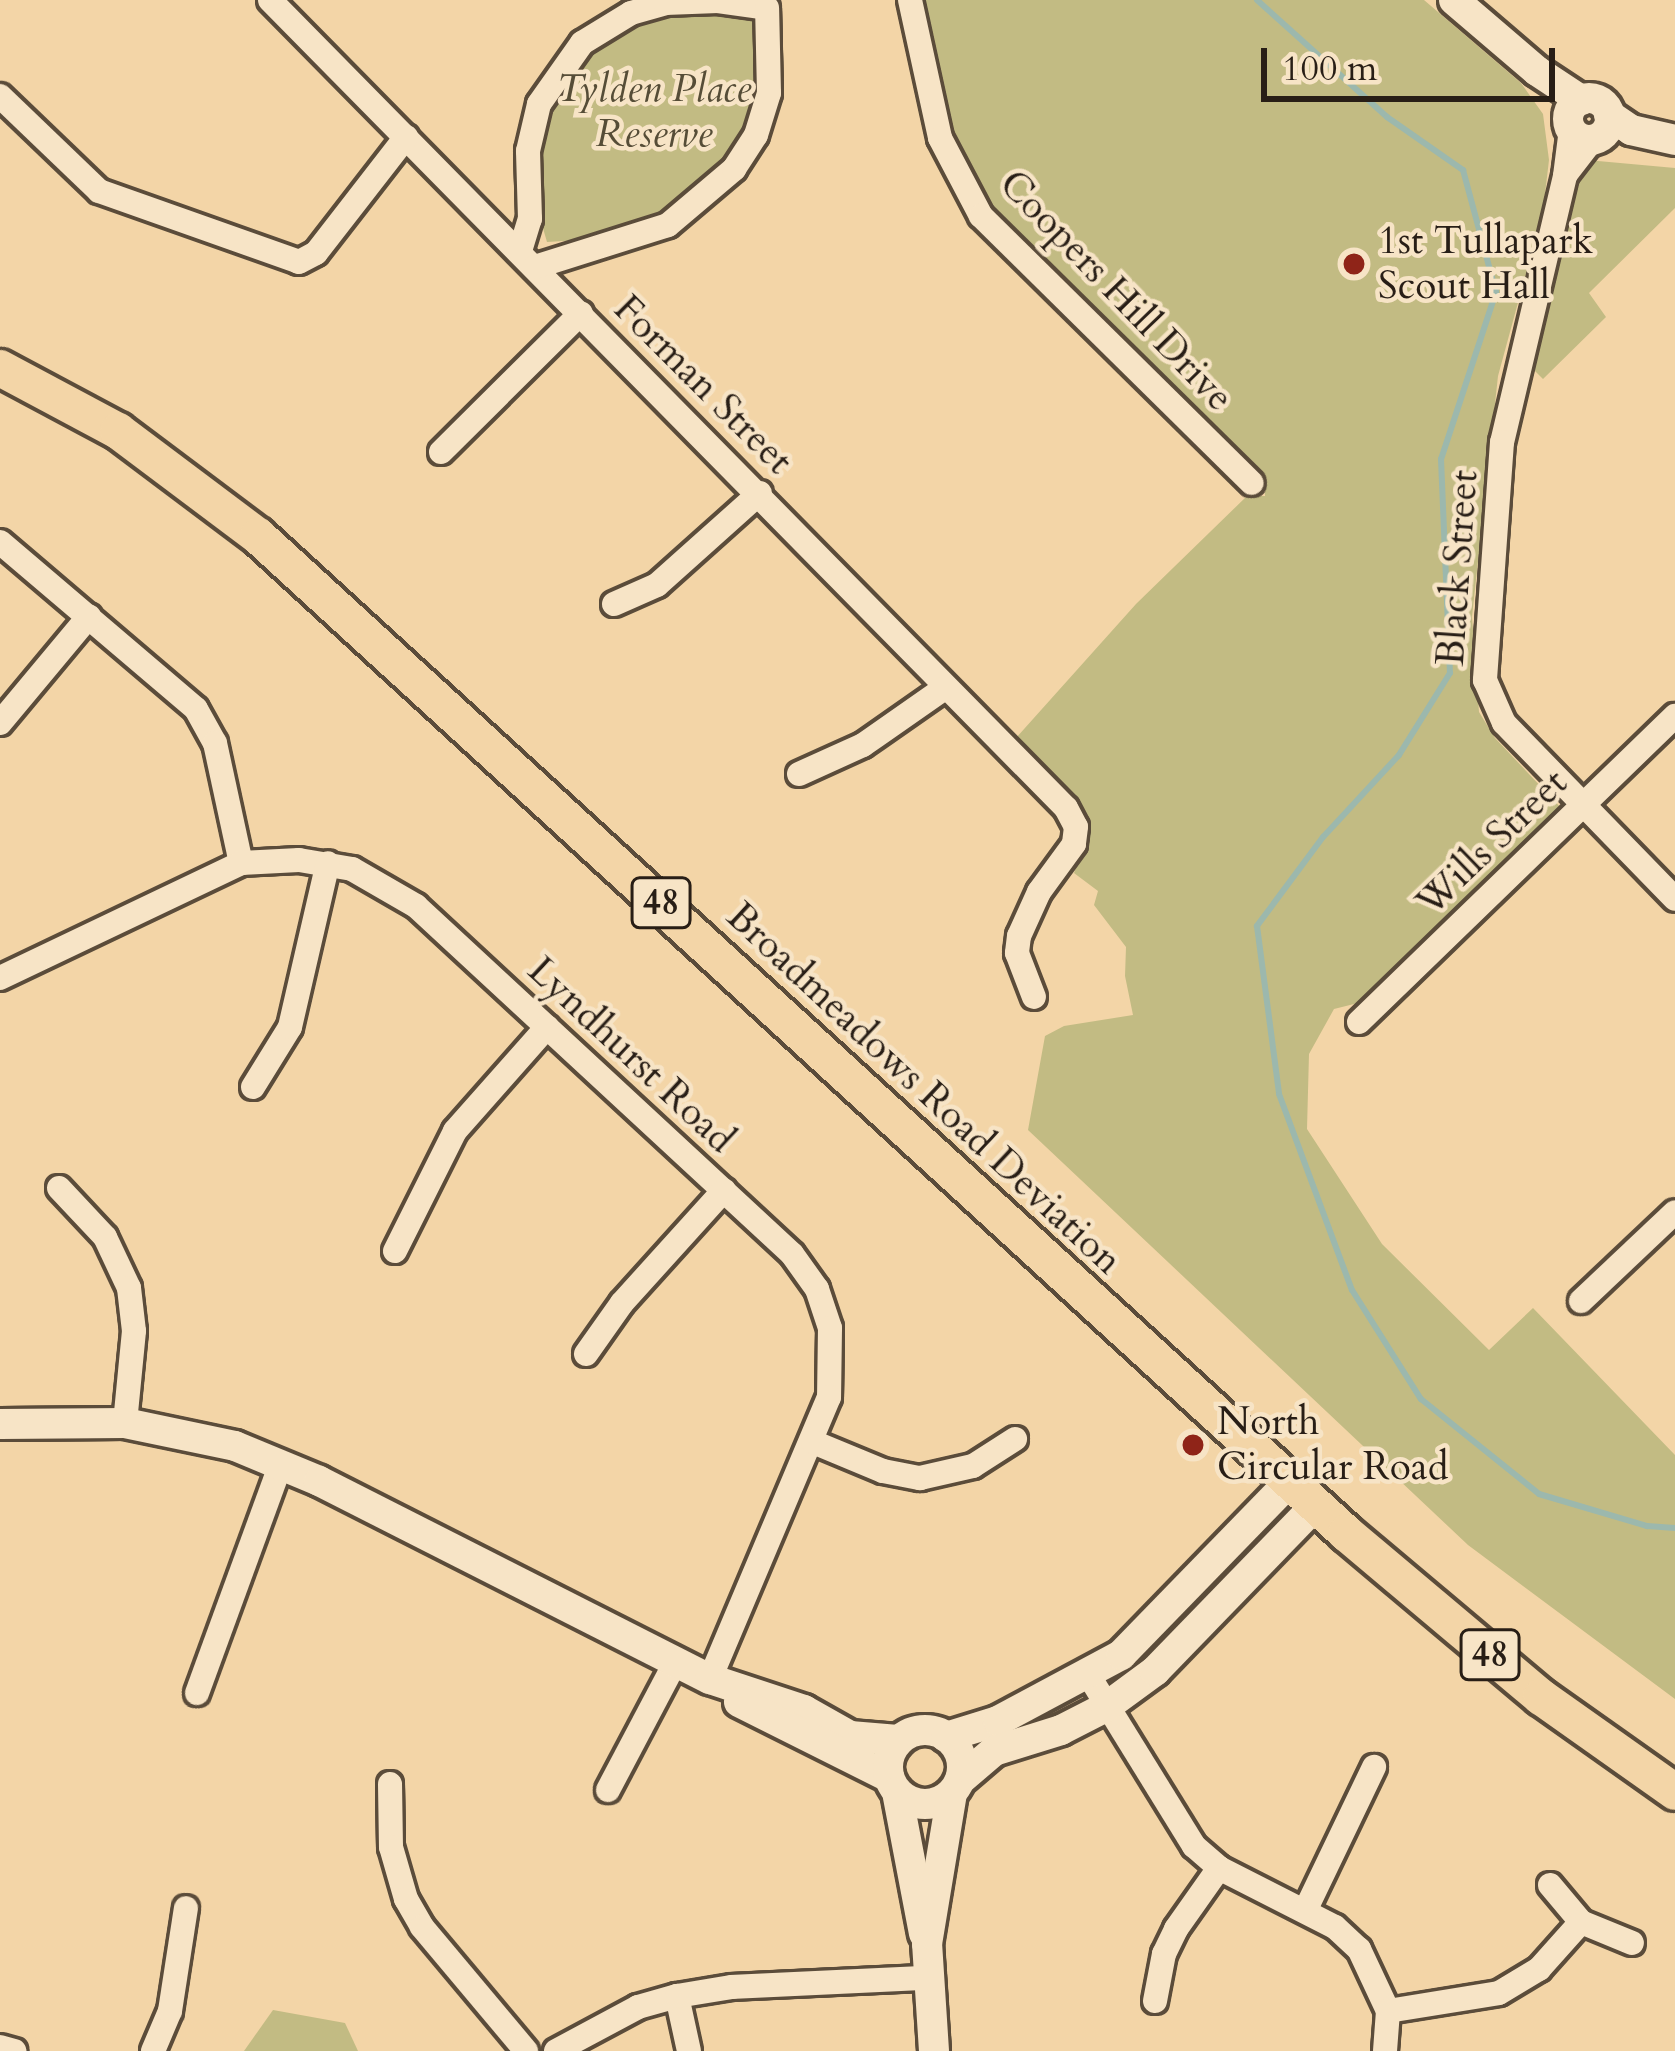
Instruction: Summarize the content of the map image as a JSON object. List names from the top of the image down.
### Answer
{
  "streets": {
    "main road": ["48", "Broadmeadows Road Deviation"],
    "street": [
      "Coopers Hill Drive",
      "Forman Street",
      "Black Street",
      "Wills Street",
      "Lyndhurst Road"
    ]
  },
  "crossings": [
    ["Black Street", "Wills Street"]
  ],
  "parks": ["Tylden Place Reserve"],
  "places": ["1st Tullapark Scout Hall", "North Circular Road"],
  "scale_bar": "100 m"
}
